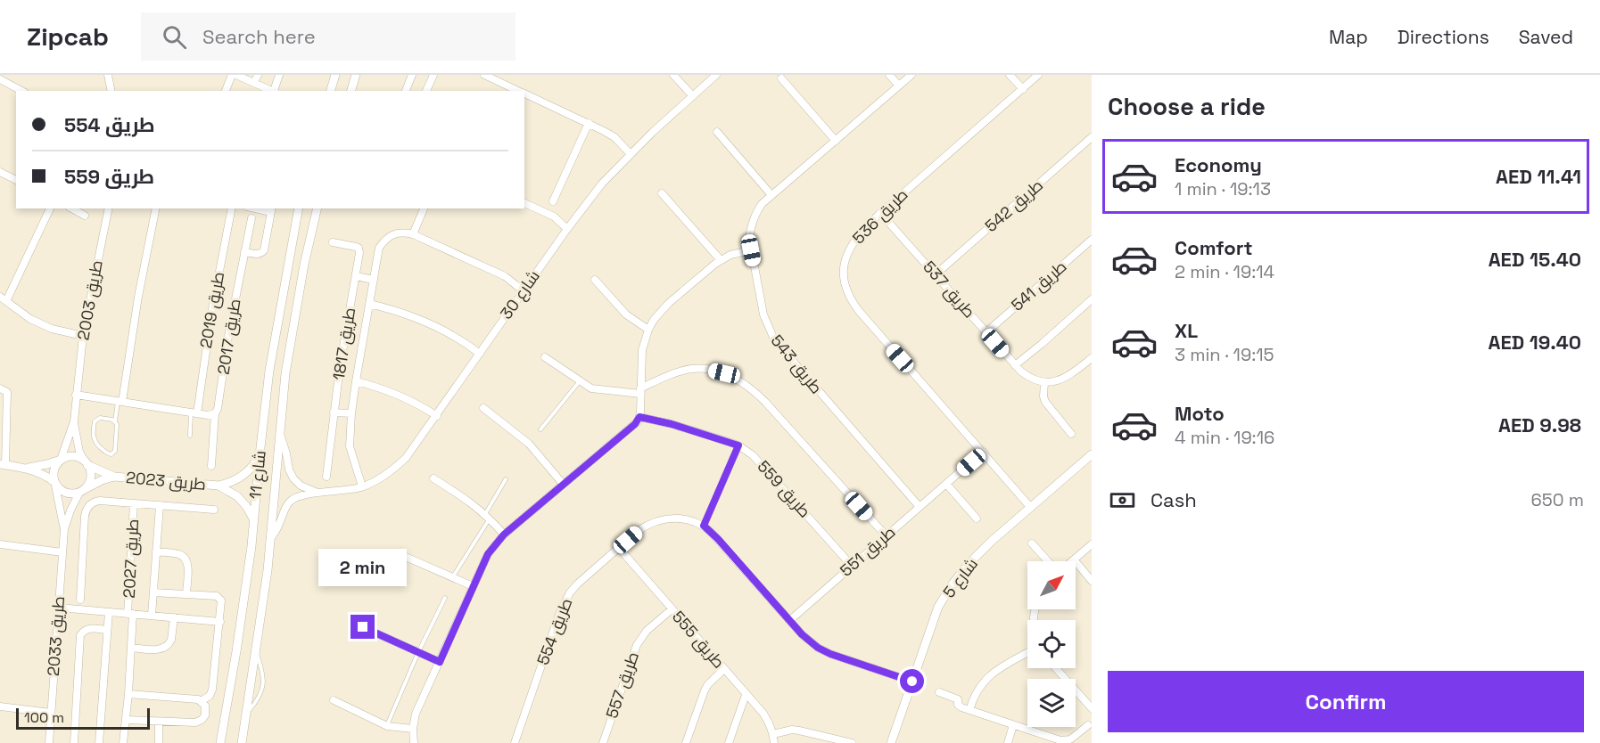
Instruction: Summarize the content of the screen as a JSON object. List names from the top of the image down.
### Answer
{
  "streets": {
    "street": [
      "طريق 542",
      "طريق 536",
      "طريق 541",
      "طريق 537",
      "شارع 30",
      "طريق 2003",
      "طريق 2019",
      "طريق 2017",
      "طريق 1817",
      "طريق 543",
      "شارع 11",
      "طريق 2023",
      "طريق 559",
      "طريق 551",
      "طريق 2027",
      "شارع 5",
      "طريق 554",
      "طريق 2033",
      "طريق 555",
      "طريق 557"
    ]
  },
  "crossings": [
    ["طريق 542", "طريق 537"],
    ["طريق 536", "طريق 537"],
    ["طريق 536", "طريق 551"],
    ["طريق 536", "شارع 5"],
    ["طريق 541", "طريق 537"],
    ["شارع 30", "طريق 1817"],
    ["شارع 30", "شارع 11"],
    ["طريق 543", "طريق 551"],
    ["شارع 11", "طريق 2023"],
    ["طريق 2023", "طريق 2033"],
    ["طريق 559", "طريق 551"],
    ["طريق 551", "طريق 554"],
    ["شارع 5", "طريق 554"],
    ["طريق 554", "طريق 555"],
    ["طريق 555", "طريق 557"]
  ],
  "scale_bar": "100 m",
  "north": "top right",
  "page": {
    "header": "Zipcab",
    "search": "Search here",
    "nav": ["Map", "Directions", "Saved"],
    "heading": "Choose a ride",
    "banner": ["طريق 554", "طريق 559"],
    "list": [
      {
        "name": "Economy",
        "note": "1 min · 19:13",
        "value": "AED 11.41"
      },
      {
        "name": "Comfort",
        "note": "2 min · 19:14",
        "value": "AED 15.40"
      },
      {
        "name": "XL",
        "note": "3 min · 19:15",
        "value": "AED 19.40"
      },
      {
        "name": "Moto",
        "note": "4 min · 19:16",
        "value": "AED 9.98"
      }
    ],
    "pay": ["Cash", "650 m"],
    "bubble": "2 min",
    "buttons": "Confirm",
    "scale": "100 m"
  }
}
